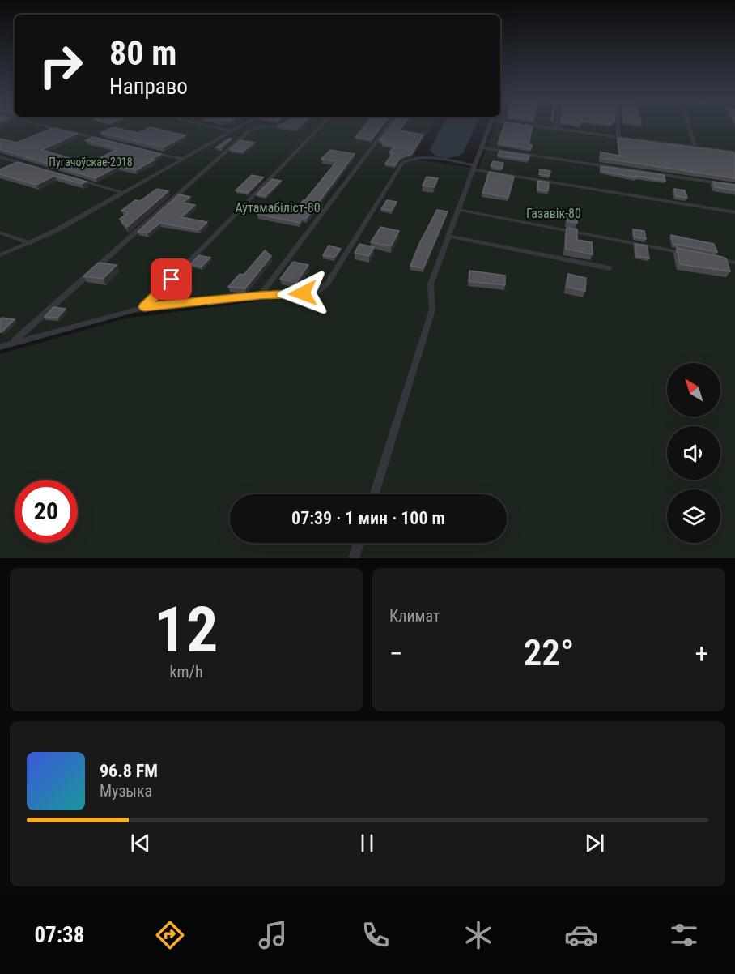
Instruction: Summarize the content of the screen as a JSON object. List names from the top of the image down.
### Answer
{
  "parks": ["Пугачоўскае-2018", "Аўтамабіліст-80", "Газавік-80"],
  "north": "top left",
  "page": {
    "turn": ["80 m", "Направо"],
    "limit": "20",
    "trip": "07:39 · 1 мин · 100 m",
    "tile": [
      ["12", "km/h"],
      "Климат"
    ],
    "heat": ["−", "22°", "+"],
    "song": ["96.8 FM", "Музыка"],
    "tabs": "07:38"
  }
}
